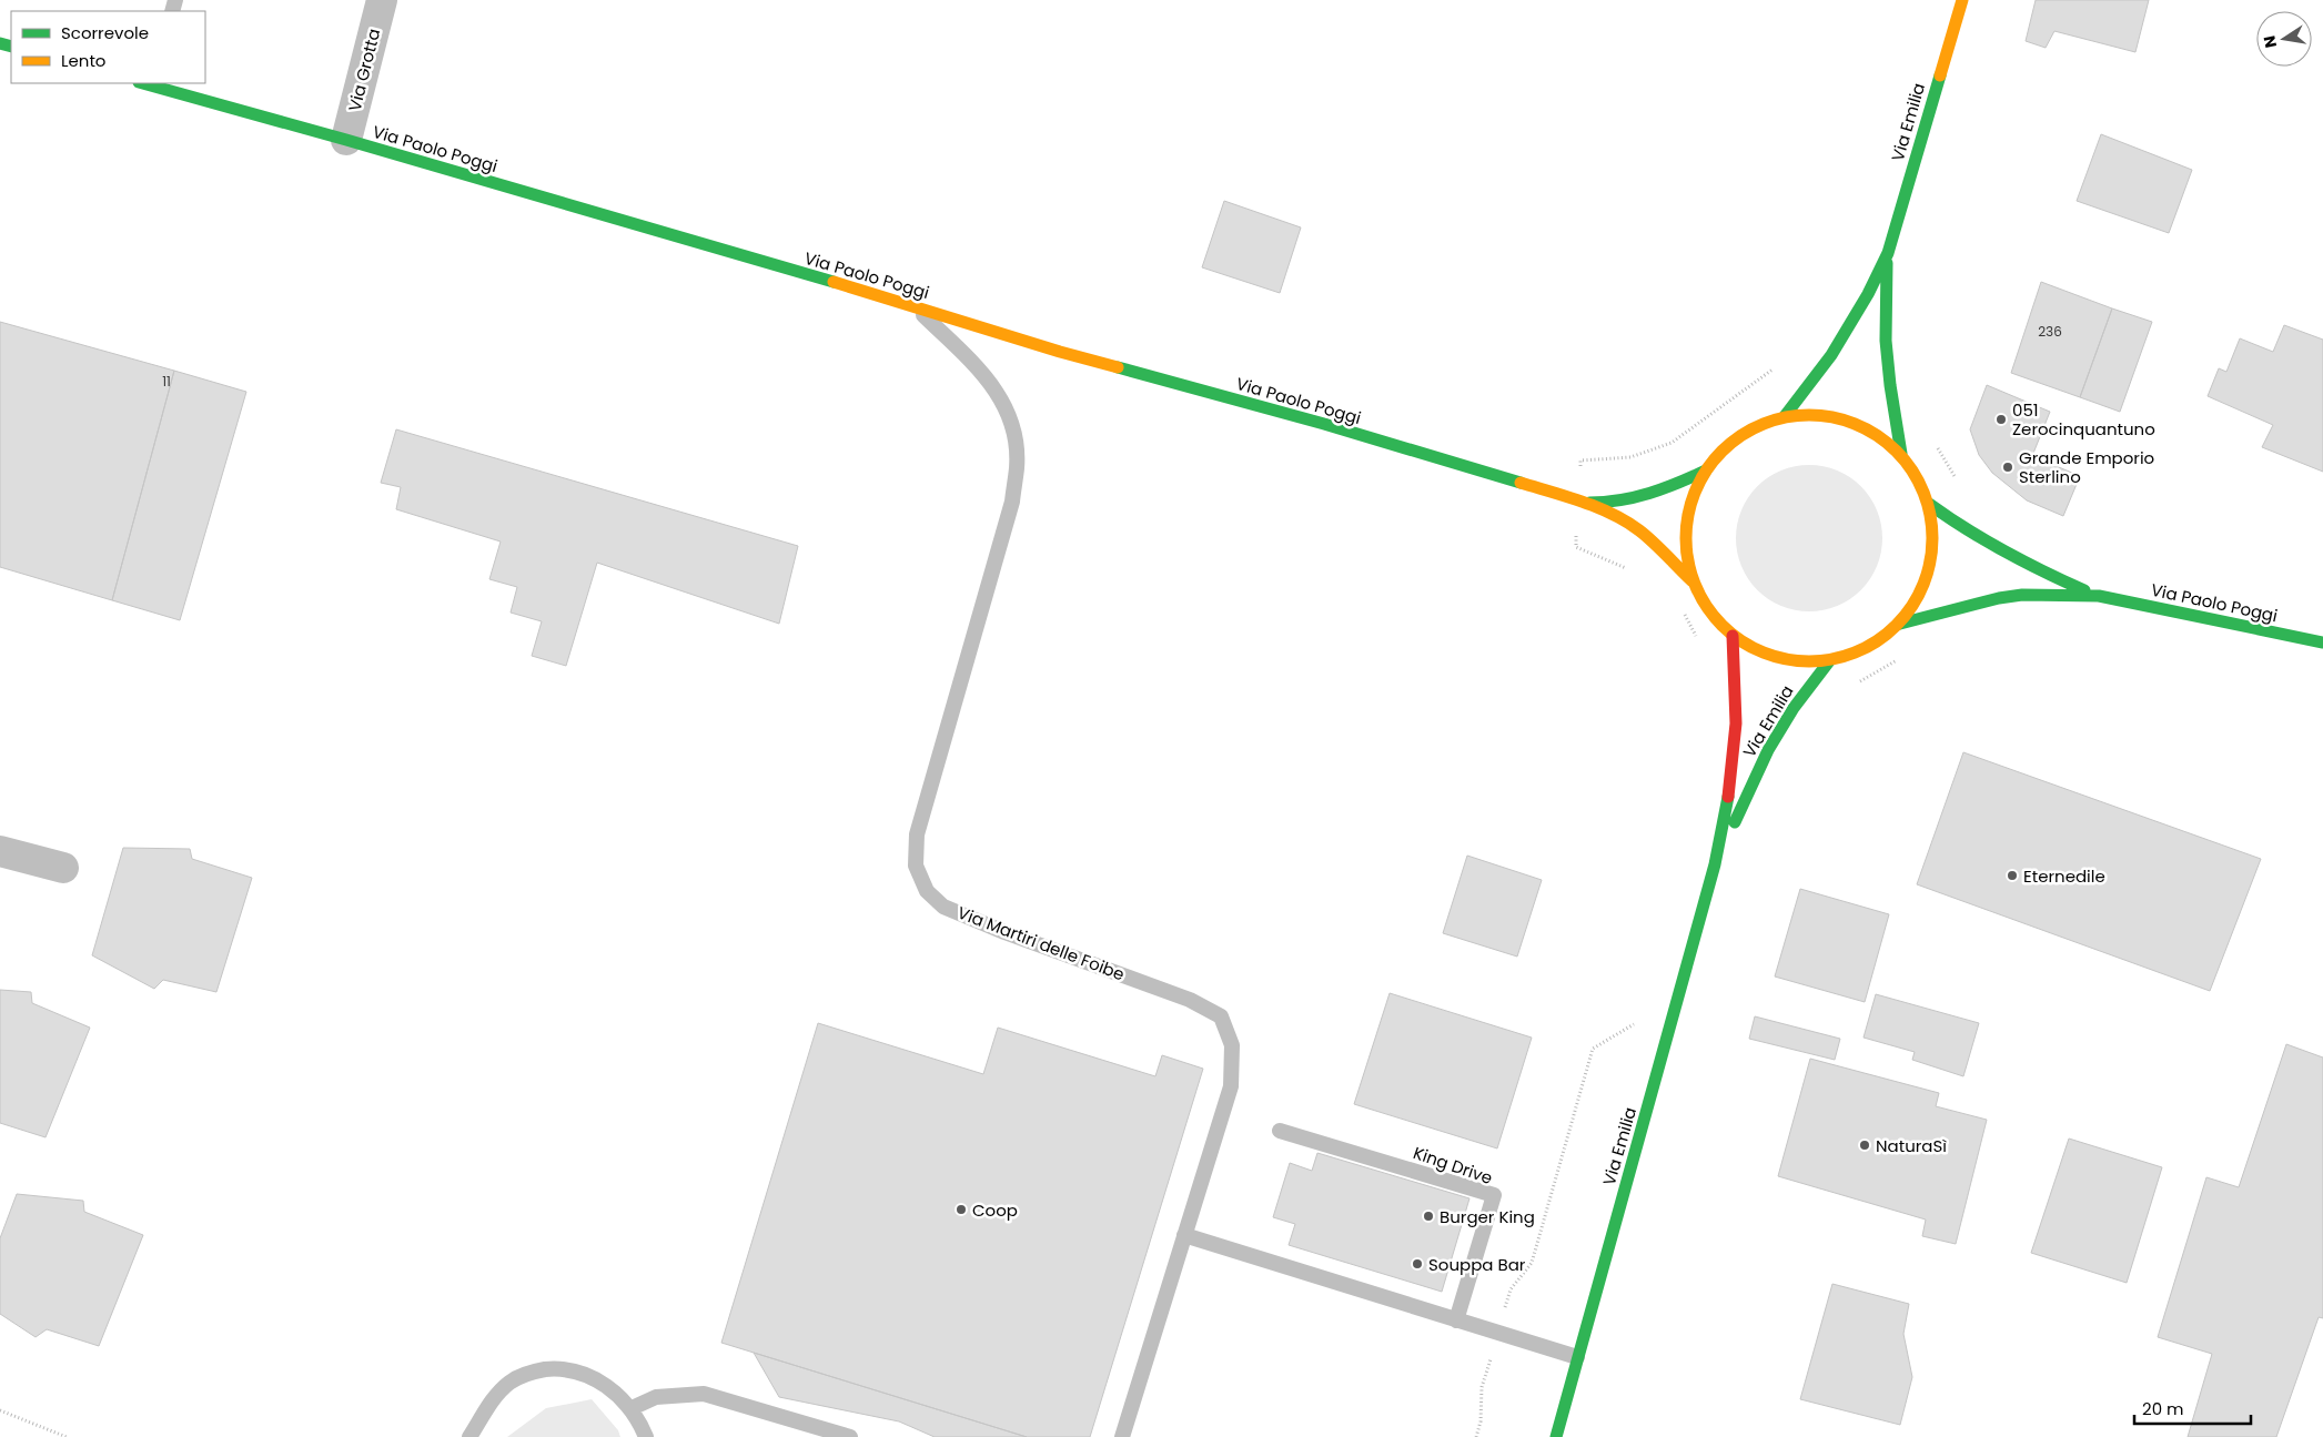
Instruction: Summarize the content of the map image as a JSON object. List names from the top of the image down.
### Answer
{
  "streets": {
    "main road": ["Via Emilia", "Via Paolo Poggi"],
    "street": ["Via Grotta"],
    "lane": ["Via Martiri delle Foibe", "King Drive"]
  },
  "crossings": [
    ["Via Grotta", "Via Paolo Poggi"],
    ["Via Paolo Poggi", "Via Martiri delle Foibe"]
  ],
  "places": [
    "051 Zerocinquantuno",
    "Grande Emporio Sterlino",
    "Eternedile",
    "NaturaSì",
    "Coop",
    "Burger King",
    "Souppa Bar"
  ],
  "house_numbers": ["236", "11"],
  "legend": ["Scorrevole", "Lento"],
  "scale_bar": "20 m",
  "north": "left"
}
